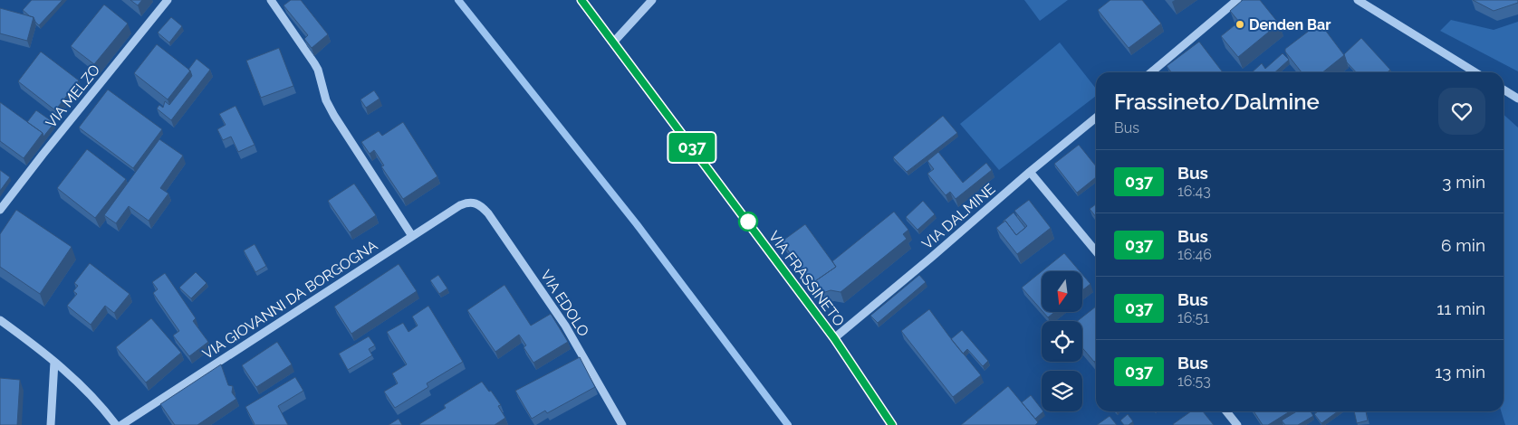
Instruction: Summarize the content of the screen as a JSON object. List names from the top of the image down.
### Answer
{
  "streets": {
    "street": [
      "VIA MELZO",
      "VIA DALMINE",
      "VIA FRASSINETO",
      "VIA GIOVANNI DA BORGOGNA",
      "VIA EDOLO"
    ]
  },
  "crossings": [
    ["VIA DALMINE", "VIA FRASSINETO"],
    ["VIA GIOVANNI DA BORGOGNA", "VIA EDOLO"]
  ],
  "places": ["Denden Bar"],
  "lines": ["bus line 037"],
  "north": "bottom",
  "page": {
    "on_map": "037",
    "heading": ["Frassineto/Dalmine", "Bus"],
    "list": [
      {
        "mark": "037",
        "name": "Bus",
        "note": "16:43",
        "value": "3 min"
      },
      {
        "mark": "037",
        "name": "Bus",
        "note": "16:46",
        "value": "6 min"
      },
      {
        "mark": "037",
        "name": "Bus",
        "note": "16:51",
        "value": "11 min"
      },
      {
        "mark": "037",
        "name": "Bus",
        "note": "16:53",
        "value": "13 min"
      }
    ]
  }
}
